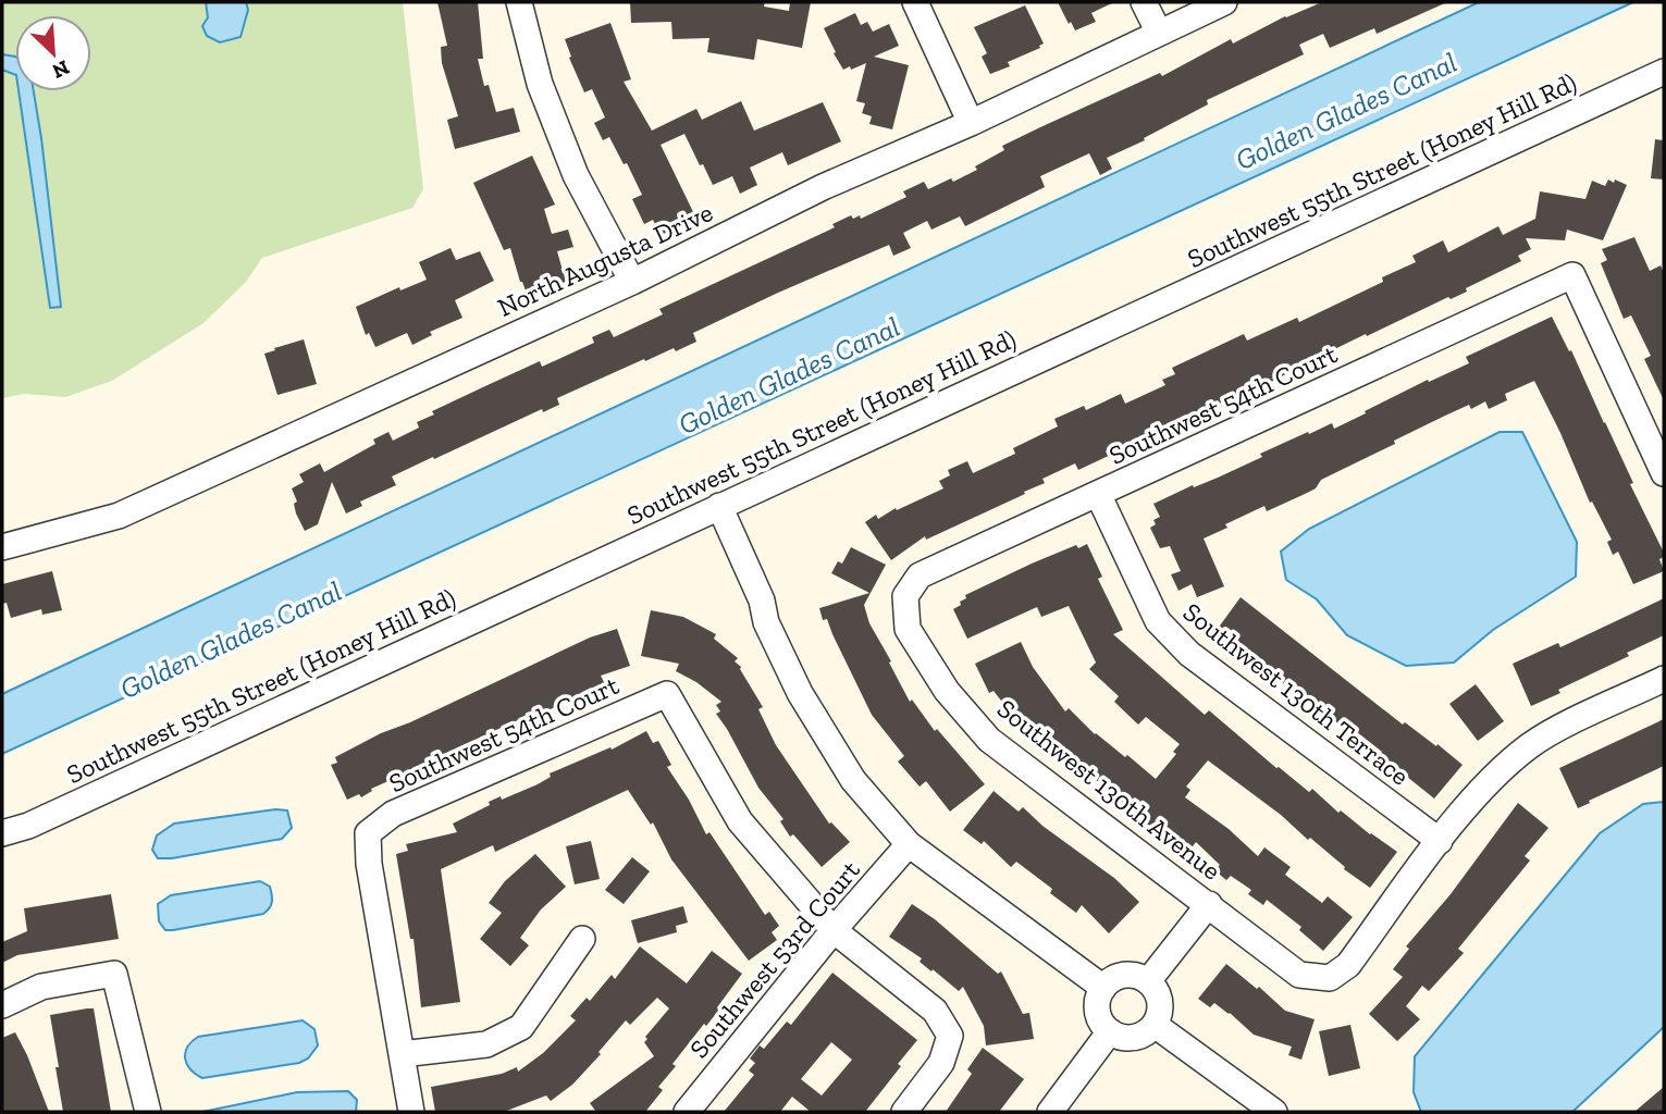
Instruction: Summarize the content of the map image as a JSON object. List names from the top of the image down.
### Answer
{
  "streets": {
    "street": [
      "Southwest 55th Street (Honey Hill Rd)",
      "North Augusta Drive",
      "Southwest 54th Court",
      "Southwest 130th Terrace",
      "Southwest 130th Avenue",
      "Southwest 53rd Court"
    ]
  },
  "crossings": [
    ["Southwest 54th Court", "Southwest 130th Terrace"],
    ["Southwest 54th Court", "Southwest 130th Avenue"],
    ["Southwest 54th Court", "Southwest 53rd Court"],
    ["Southwest 130th Terrace", "Southwest 130th Avenue"]
  ],
  "water": ["Golden Glades Canal"],
  "north": "bottom right"
}
